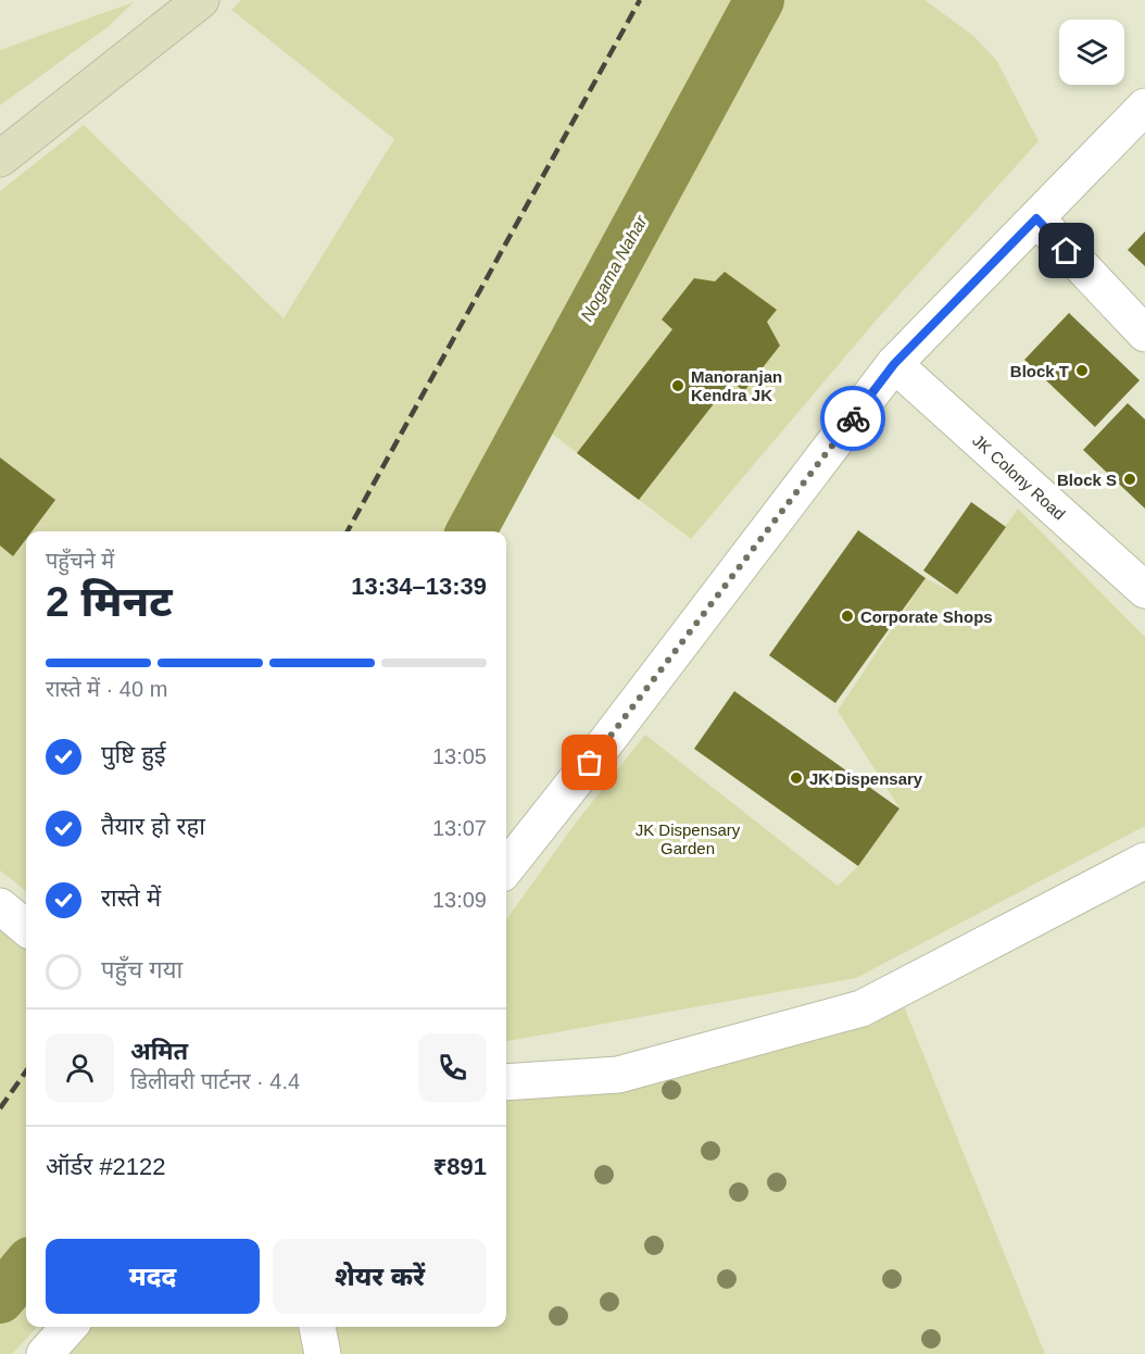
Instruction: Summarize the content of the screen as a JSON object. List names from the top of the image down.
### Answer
{
  "streets": {
    "street": ["JK Colony Road"]
  },
  "water": ["Nogama Nahar"],
  "parks": ["JK Dispensary Garden"],
  "places": [
    "Block T",
    "Manoranjan Kendra JK",
    "Block S",
    "Corporate Shops",
    "JK Dispensary"
  ],
  "page": {
    "heading": ["2 मिनट", "पहुँचने में", "13:34–13:39"],
    "panel": [
      "अमित",
      "डिलीवरी पार्टनर · 4.4",
      "ऑर्डर #2122",
      "₹891"
    ],
    "bar": "रास्ते में · 40 m",
    "list": [
      ["पुष्टि हुई", "13:05"],
      ["तैयार हो रहा", "13:07"],
      ["रास्ते में", "13:09"],
      "पहुँच गया"
    ],
    "buttons": ["मदद", "शेयर करें"]
  }
}
